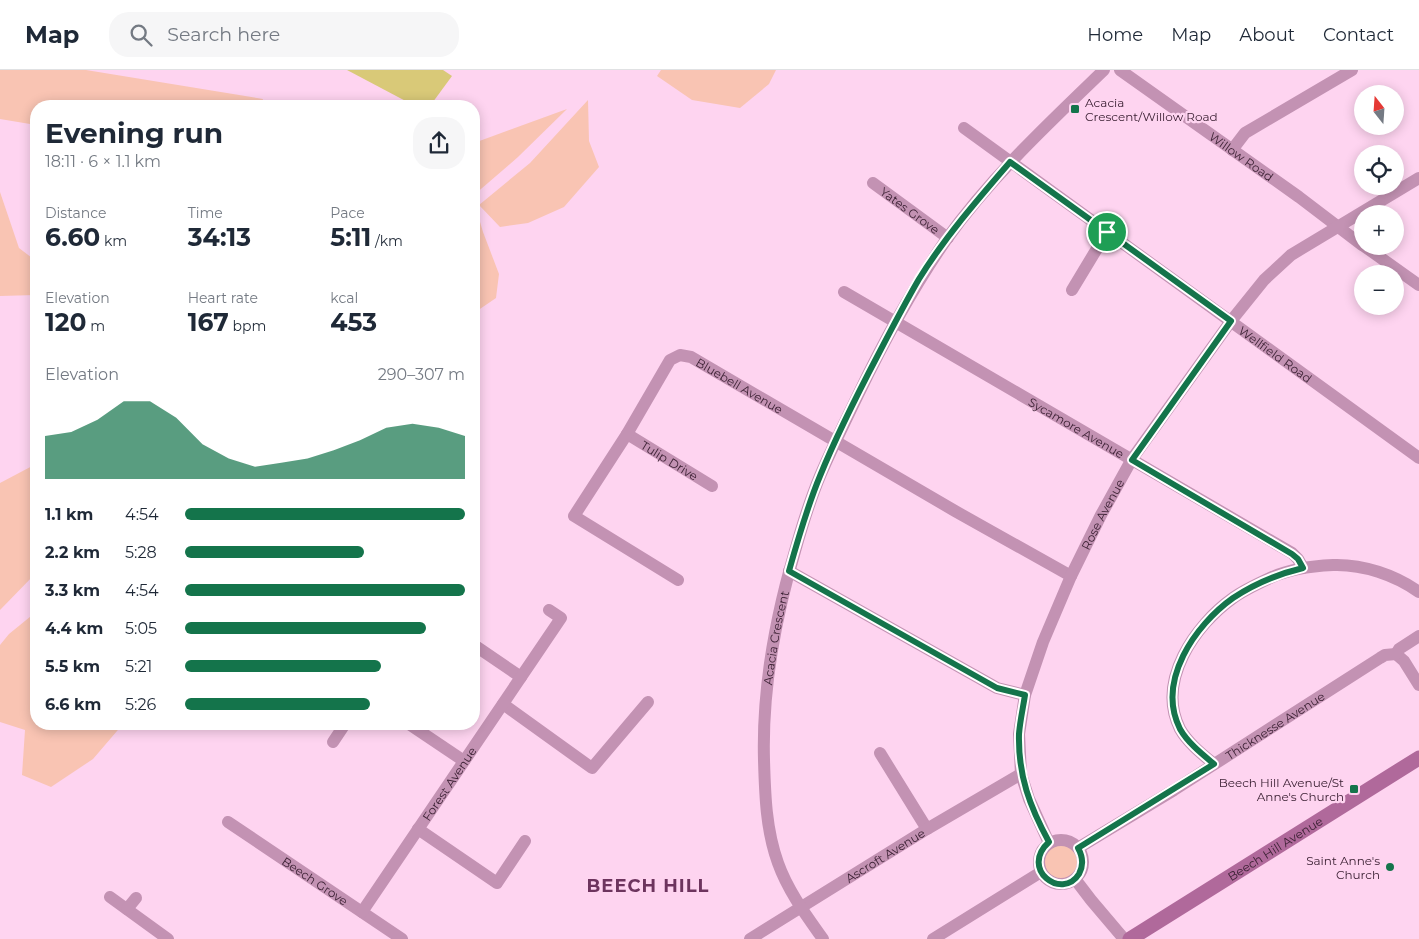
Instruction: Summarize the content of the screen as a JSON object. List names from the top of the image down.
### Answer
{
  "streets": {
    "street": [
      "Willow Road",
      "Yates Grove",
      "Wellfield Road",
      "Bluebell Avenue",
      "Sycamore Avenue",
      "Tulip Drive",
      "Rose Avenue",
      "Acacia Crescent",
      "Thicknesse Avenue",
      "Forest Avenue",
      "Beech Hill Avenue",
      "Ascroft Avenue",
      "Beech Grove"
    ]
  },
  "crossings": [
    ["Willow Road", "Rose Avenue"],
    ["Yates Grove", "Acacia Crescent"],
    ["Wellfield Road", "Rose Avenue"],
    ["Wellfield Road", "Acacia Crescent"],
    ["Bluebell Avenue", "Tulip Drive"],
    ["Bluebell Avenue", "Rose Avenue"],
    ["Bluebell Avenue", "Acacia Crescent"],
    ["Sycamore Avenue", "Rose Avenue"],
    ["Sycamore Avenue", "Acacia Crescent"],
    ["Rose Avenue", "Thicknesse Avenue"],
    ["Rose Avenue", "Ascroft Avenue"],
    ["Acacia Crescent", "Ascroft Avenue"],
    ["Forest Avenue", "Beech Grove"]
  ],
  "districts": ["BEECH HILL"],
  "places": {
    "transit": ["Acacia Crescent/Willow Road", "Beech Hill Avenue/St Anne's Church"],
    "other": ["Saint Anne's Church"]
  },
  "north": "top",
  "page": {
    "header": "Map",
    "search": "Search here",
    "nav": [
      "Home",
      "Map",
      "About",
      "Contact"
    ],
    "map_buttons": ["+", "−"],
    "heading": ["Evening run", "18:11 · 6 × 1.1 km"],
    "stats": [
      ["Distance", "6.60 km"],
      ["Time", "34:13"],
      ["Pace", "5:11 /km"],
      ["Elevation", "120 m"],
      ["Heart rate", "167 bpm"],
      ["kcal", "453"]
    ],
    "chart": ["Elevation", "290–307 m"],
    "list": [
      {
        "name": "1.1 km",
        "note": "4:54"
      },
      {
        "name": "2.2 km",
        "note": "5:28"
      },
      {
        "name": "3.3 km",
        "note": "4:54"
      },
      {
        "name": "4.4 km",
        "note": "5:05"
      },
      {
        "name": "5.5 km",
        "note": "5:21"
      },
      {
        "name": "6.6 km",
        "note": "5:26"
      }
    ]
  }
}
